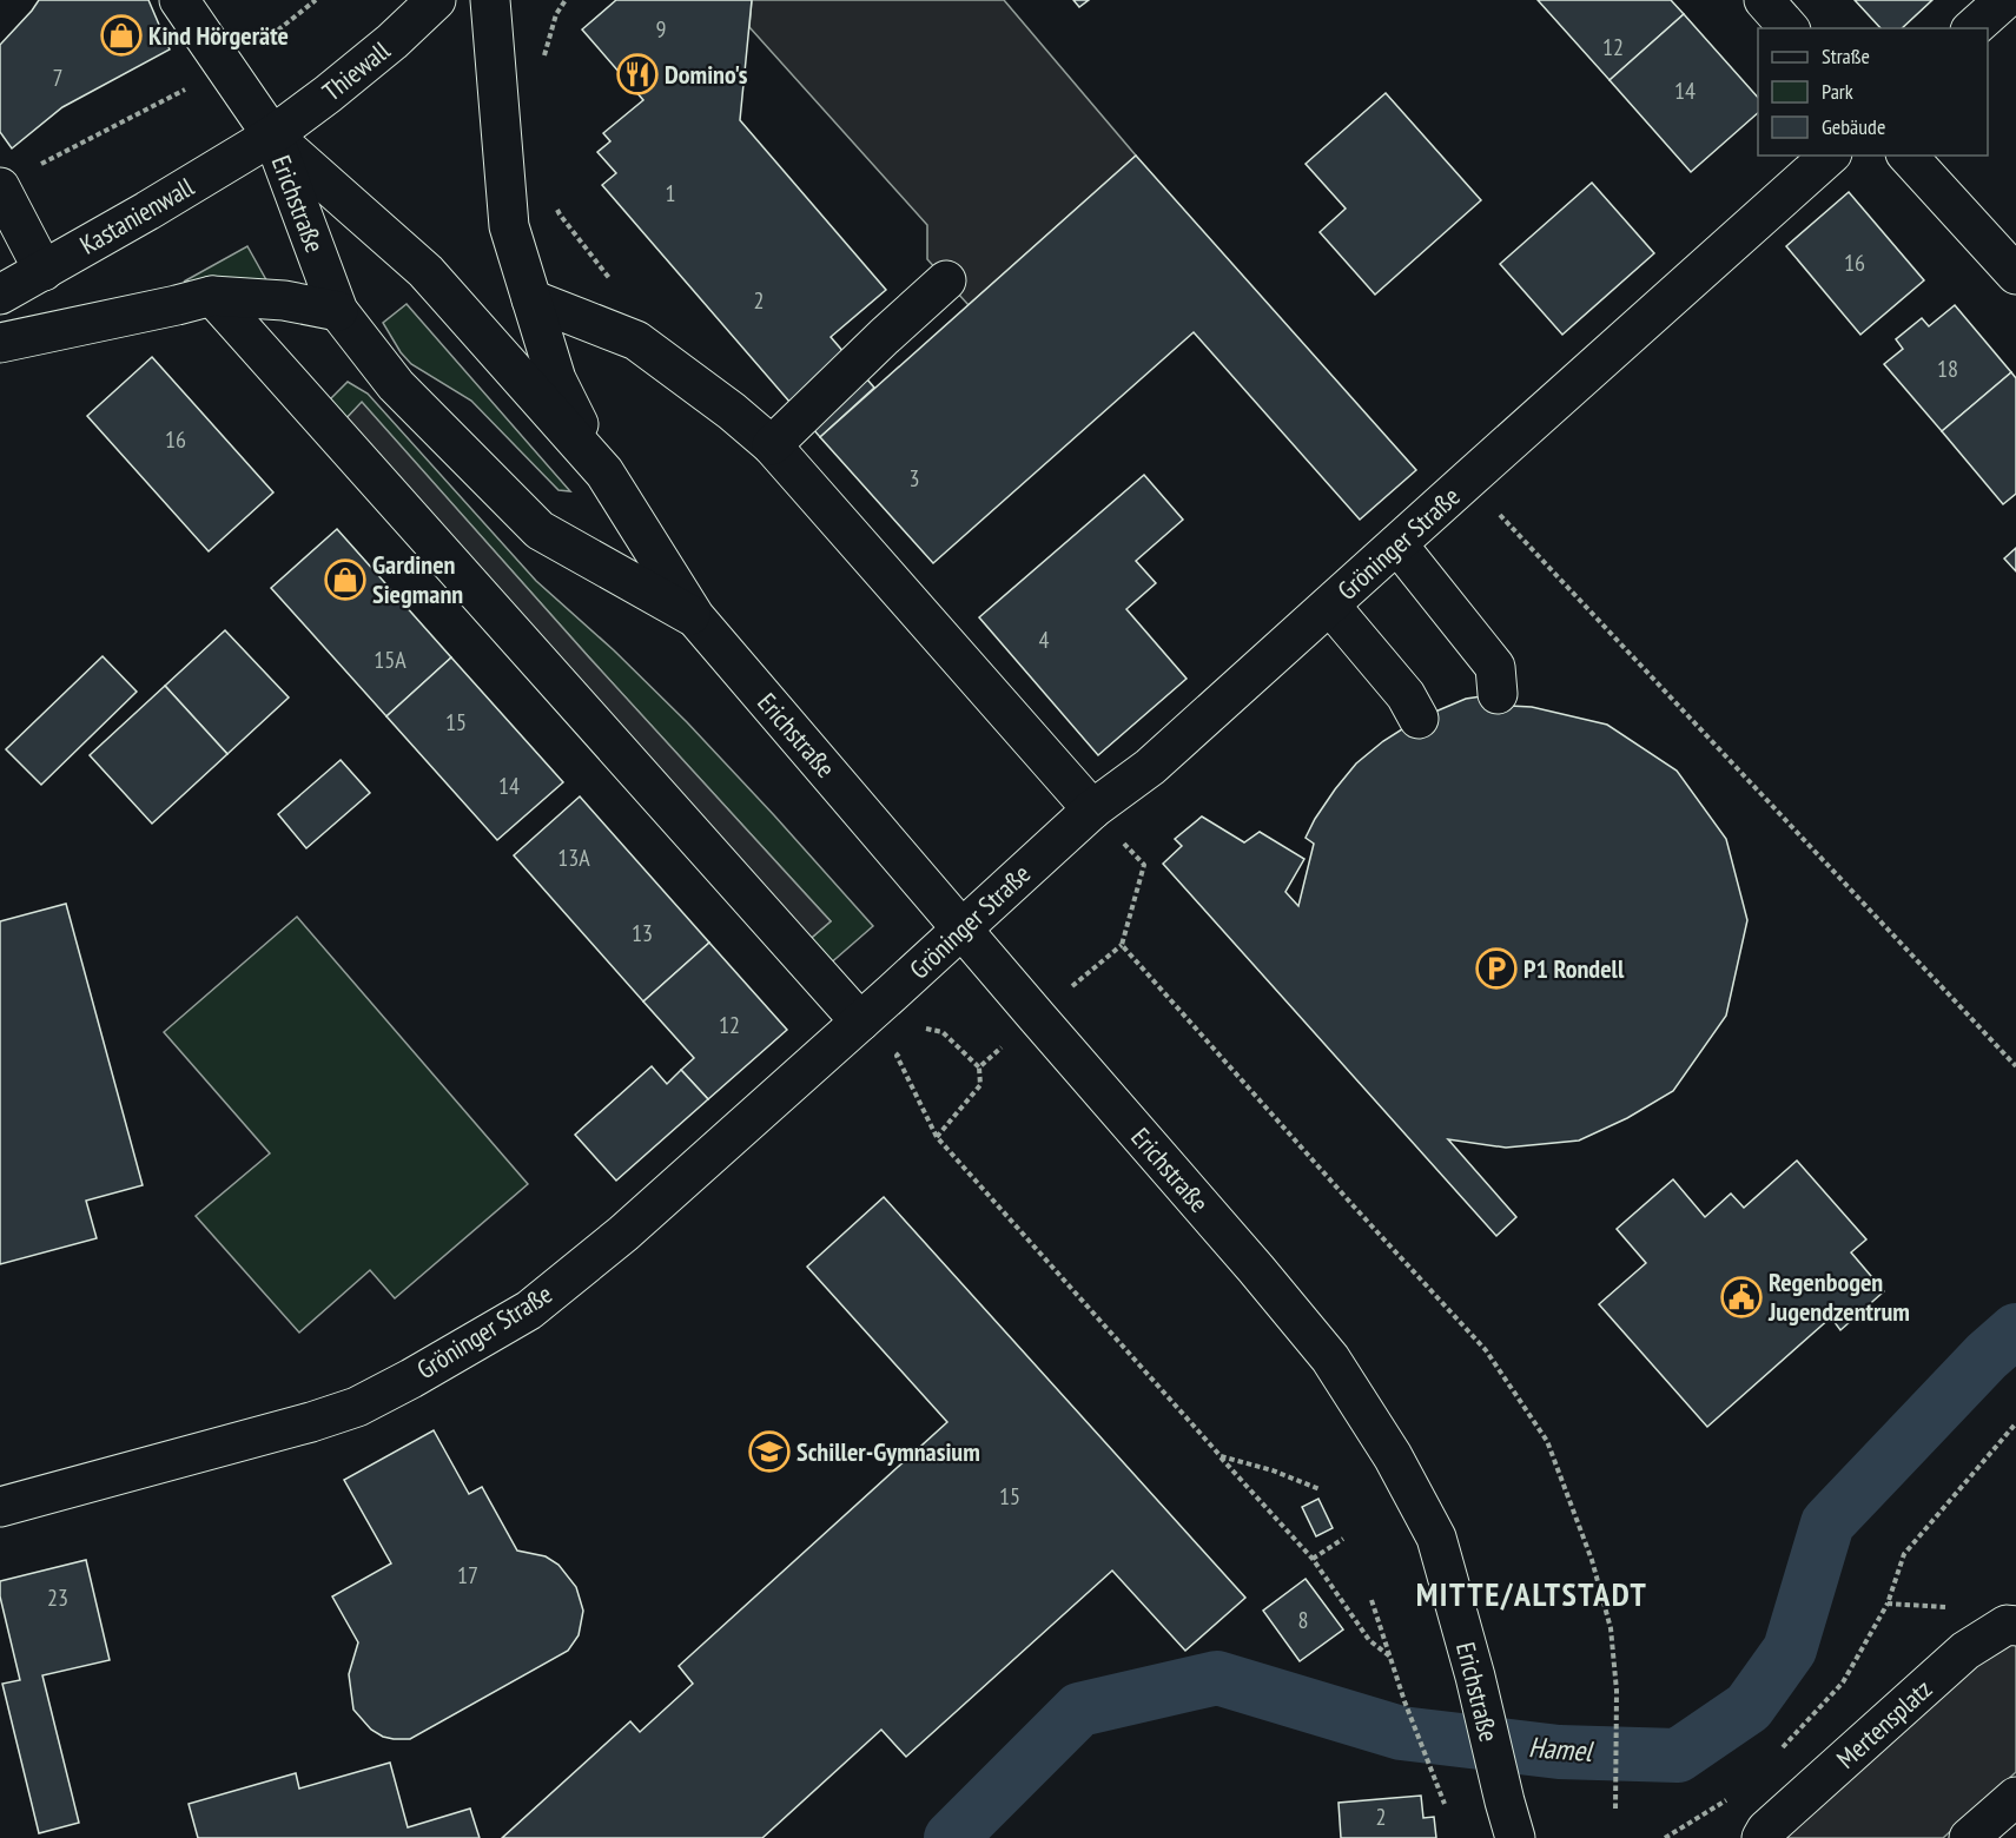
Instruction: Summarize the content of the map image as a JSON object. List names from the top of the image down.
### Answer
{
  "streets": {
    "main road": [
      "Thiewall",
      "Erichstraße",
      "Kastanienwall",
      "Gröninger Straße",
      "Mertensplatz"
    ]
  },
  "crossings": [
    ["Thiewall", "Erichstraße"],
    ["Thiewall", "Kastanienwall"],
    ["Erichstraße", "Kastanienwall"],
    ["Erichstraße", "Gröninger Straße"]
  ],
  "districts": ["MITTE/ALTSTADT"],
  "water": ["Hamel"],
  "places": {
    "shop": ["Kind Hörgeräte", "Gardinen Siegmann"],
    "restaurant": ["Domino's"],
    "parking": ["P1 Rondell"],
    "public building": ["Regenbogen Jugendzentrum"],
    "school or university": ["Schiller-Gymnasium"]
  },
  "house_numbers": [
    "9",
    "12",
    "7",
    "14",
    "1",
    "16",
    "2",
    "18",
    "16",
    "3",
    "4",
    "15A",
    "15",
    "14",
    "13A",
    "13",
    "12",
    "15",
    "17",
    "23",
    "8",
    "2"
  ],
  "legend": ["Straße", "Park", "Gebäude"]
}
